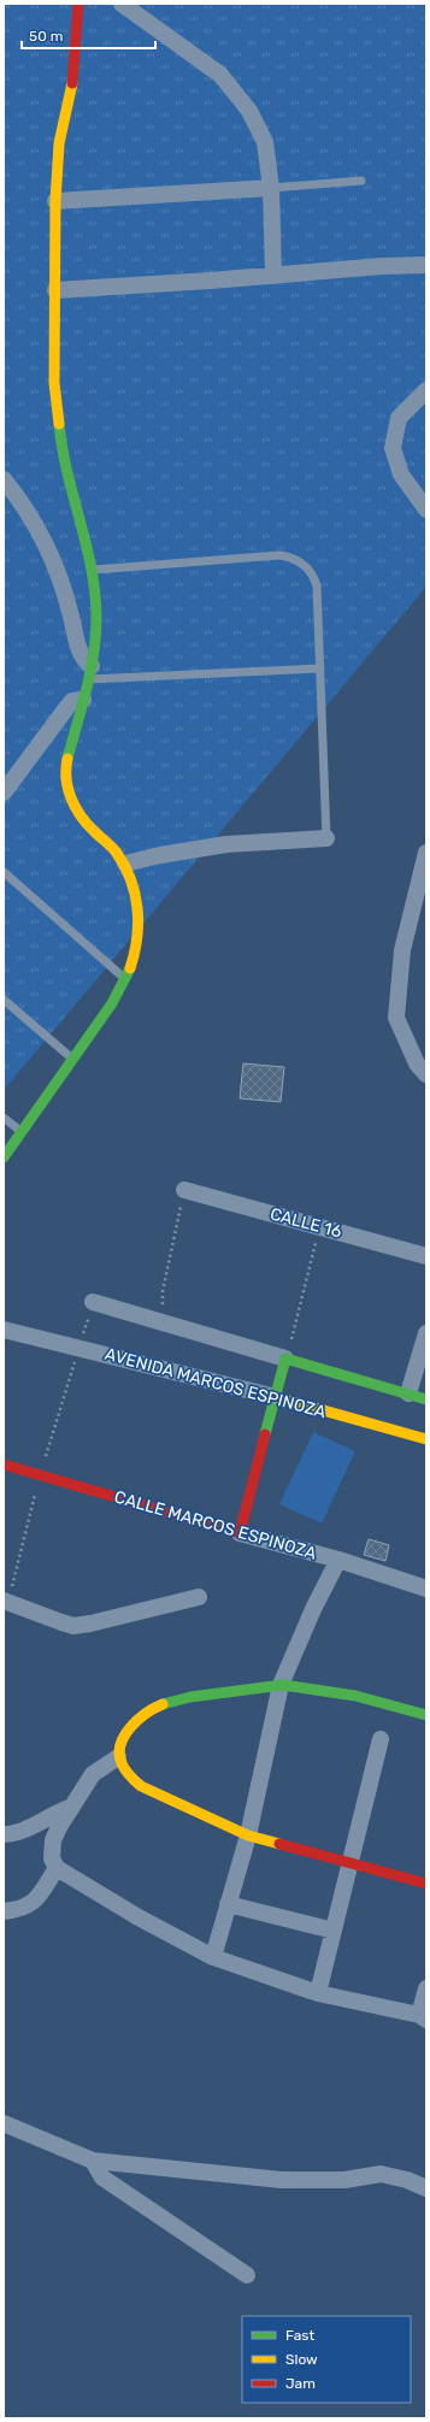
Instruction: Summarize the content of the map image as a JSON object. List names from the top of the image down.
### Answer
{
  "streets": {
    "street": ["CALLE 16", "AVENIDA MARCOS ESPINOZA", "CALLE MARCOS ESPINOZA"]
  },
  "legend": ["Fast", "Slow", "Jam"],
  "scale_bar": "50 m"
}
